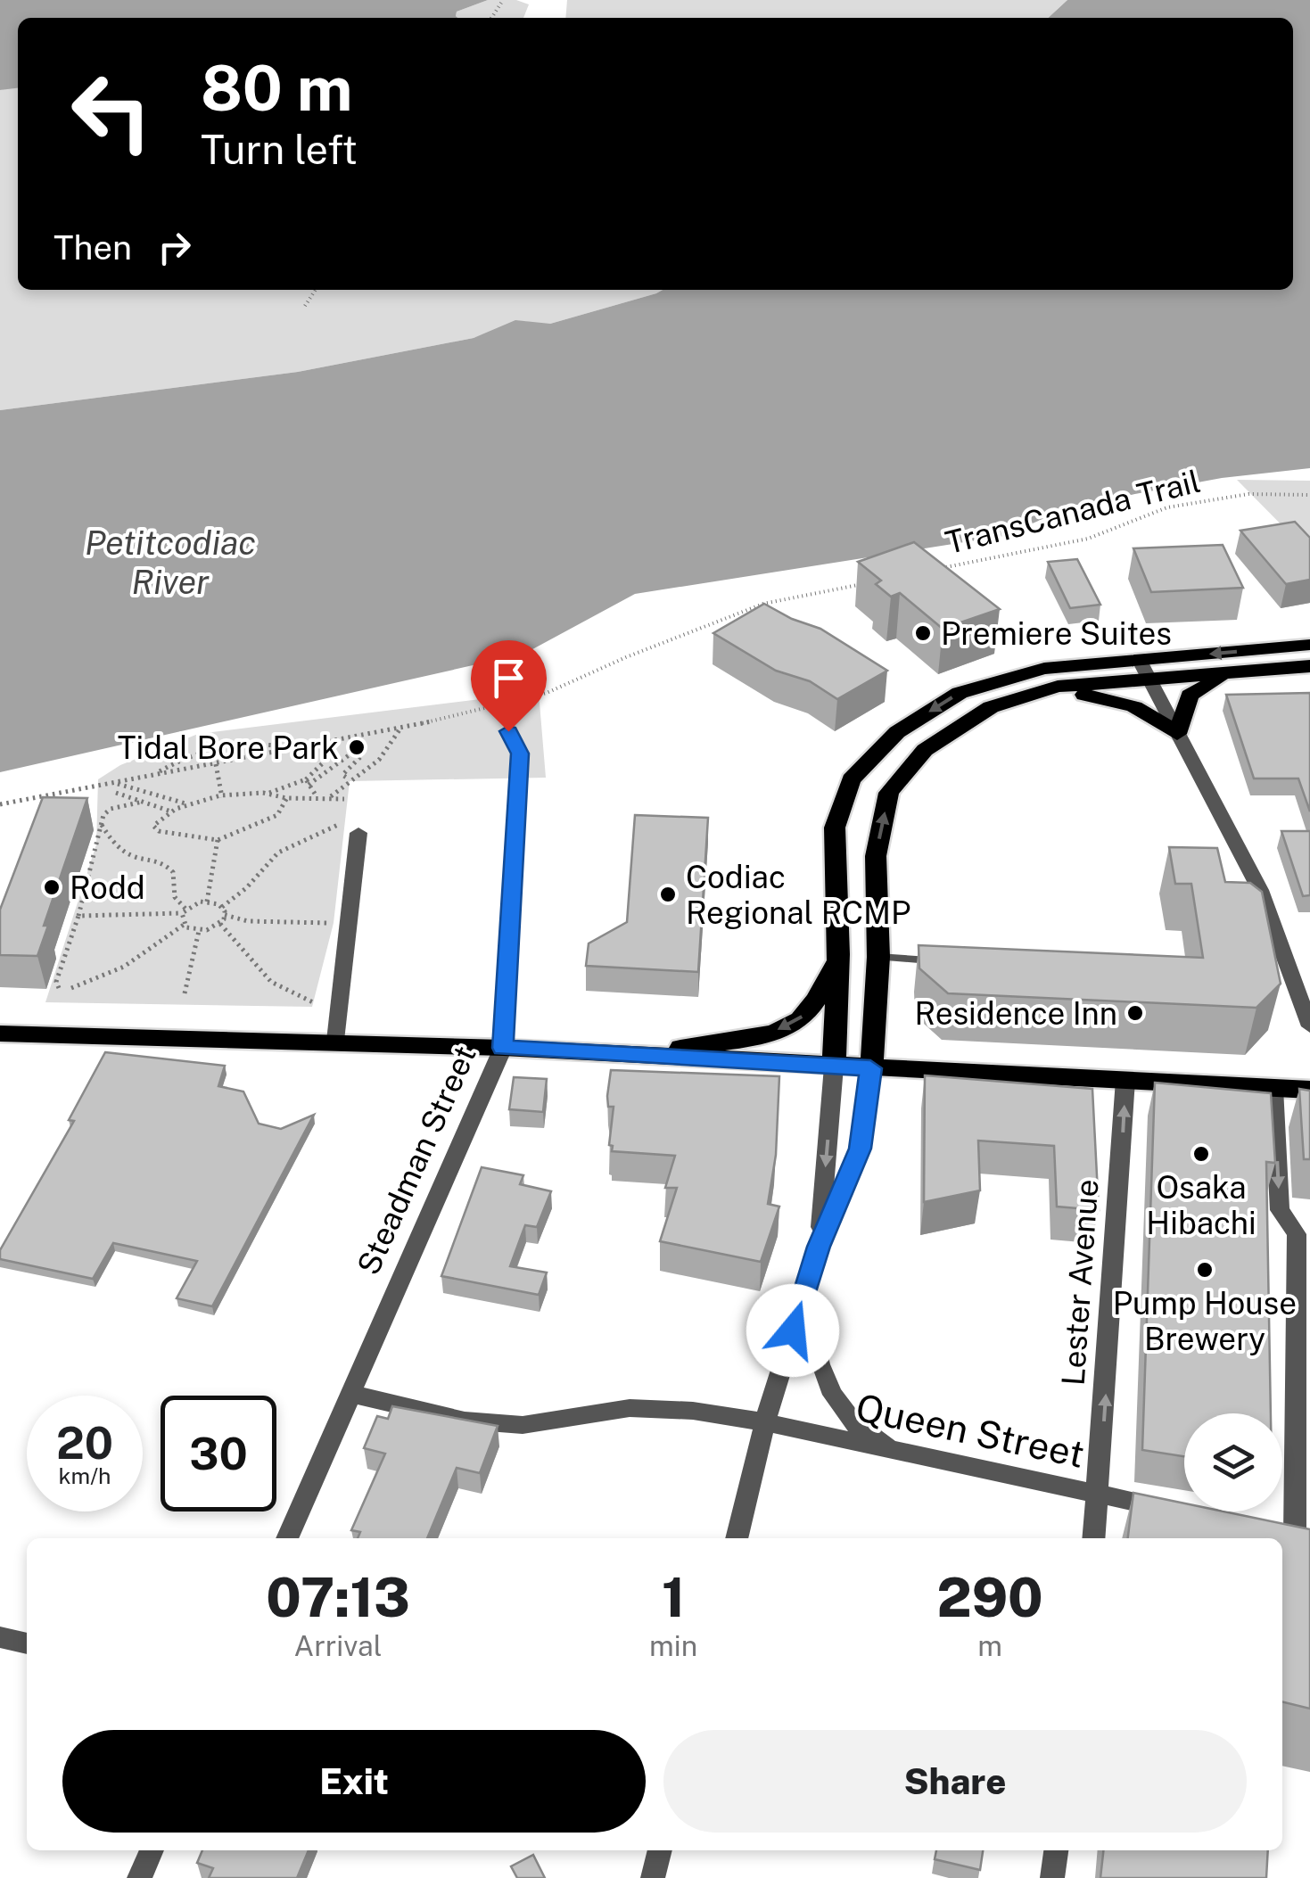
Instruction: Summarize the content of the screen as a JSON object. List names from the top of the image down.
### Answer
{
  "streets": {
    "street": ["Steadman Street", "Lester Avenue", "Queen Street"],
    "path": ["TransCanada Trail"]
  },
  "crossings": [
    ["Steadman Street", "Queen Street"],
    ["Lester Avenue", "Queen Street"]
  ],
  "one_way": ["Lester Avenue"],
  "water": ["Petitcodiac River"],
  "places": [
    "Premiere Suites",
    "Tidal Bore Park",
    "Rodd",
    "Codiac Regional RCMP",
    "Residence Inn",
    "Osaka Hibachi",
    "Pump House Brewery"
  ],
  "page": {
    "turn": ["80 m", "Turn left"],
    "then": "Then",
    "speed": "20 km/h",
    "limit": "30",
    "eta": [
      "07:13",
      "Arrival",
      "1",
      "min",
      "290",
      "m"
    ],
    "buttons": ["Exit", "Share"]
  }
}
